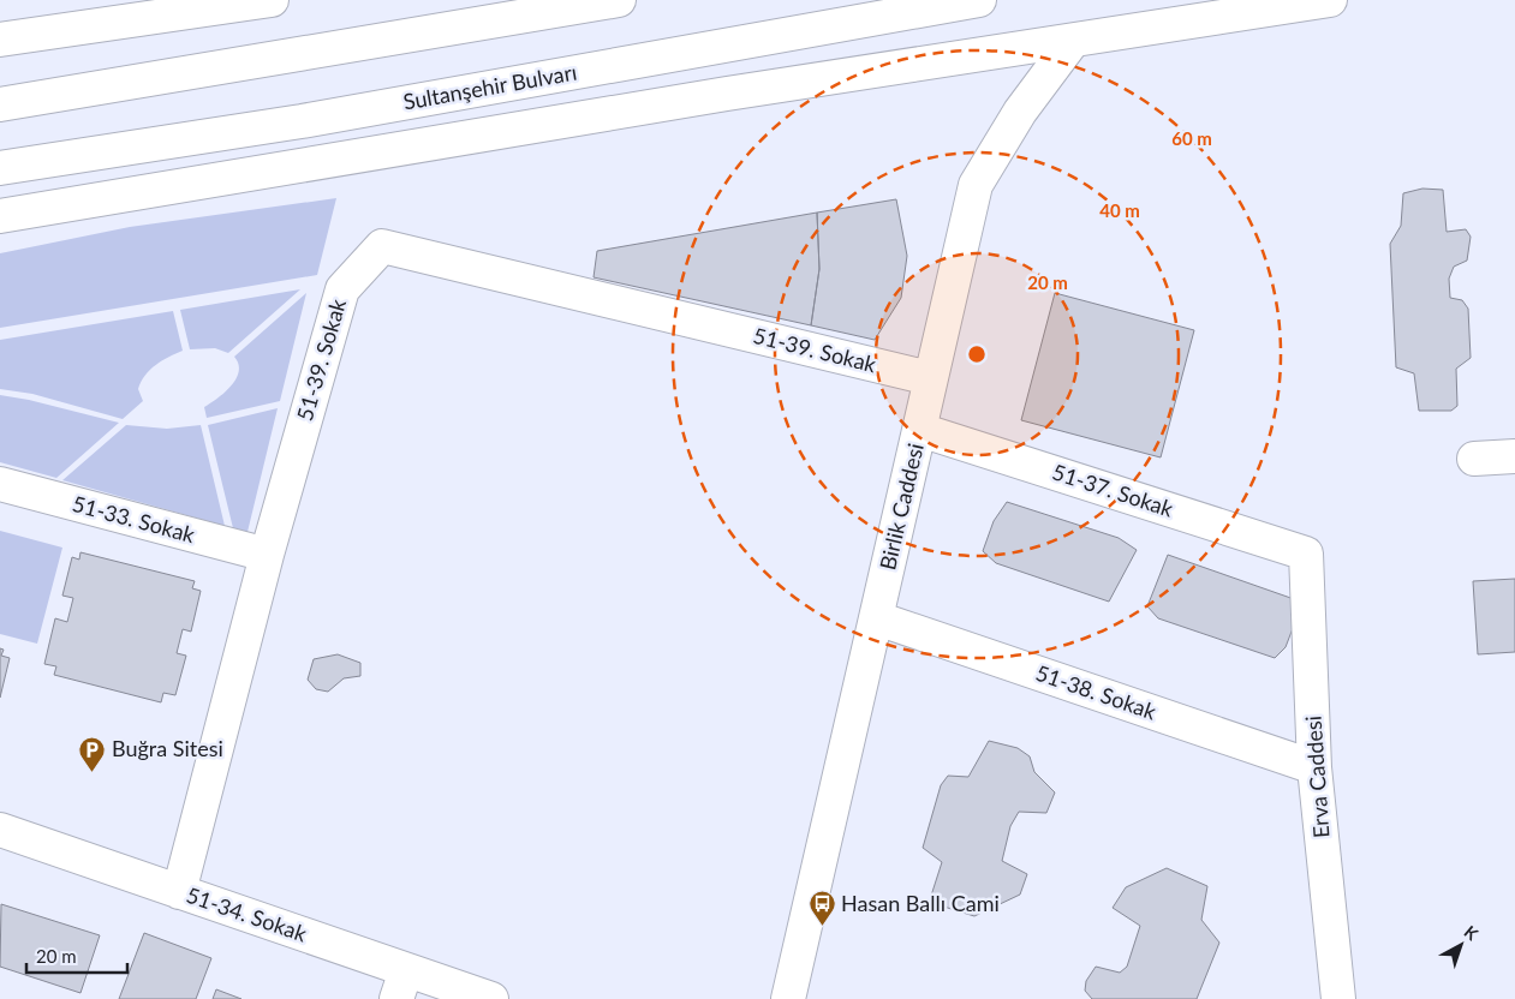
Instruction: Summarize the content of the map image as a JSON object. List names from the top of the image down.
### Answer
{
  "streets": {
    "main road": [
      "Sultanşehir Bulvarı",
      "51-39. Sokak",
      "51-37. Sokak",
      "Birlik Caddesi",
      "51-33. Sokak",
      "51-38. Sokak",
      "Erva Caddesi",
      "51-34. Sokak"
    ]
  },
  "crossings": [
    ["51-39. Sokak", "Birlik Caddesi"],
    ["51-39. Sokak", "51-33. Sokak"],
    ["51-39. Sokak", "51-34. Sokak"],
    ["51-37. Sokak", "Birlik Caddesi"],
    ["51-37. Sokak", "Erva Caddesi"],
    ["Birlik Caddesi", "51-38. Sokak"],
    ["51-38. Sokak", "Erva Caddesi"]
  ],
  "places": {
    "parking": ["Buğra Sitesi"],
    "bus stop": ["Hasan Ballı Cami"]
  },
  "scale_bar": "20 m",
  "north": "top right",
  "rings": ["60 m", "40 m", "20 m"]
}
